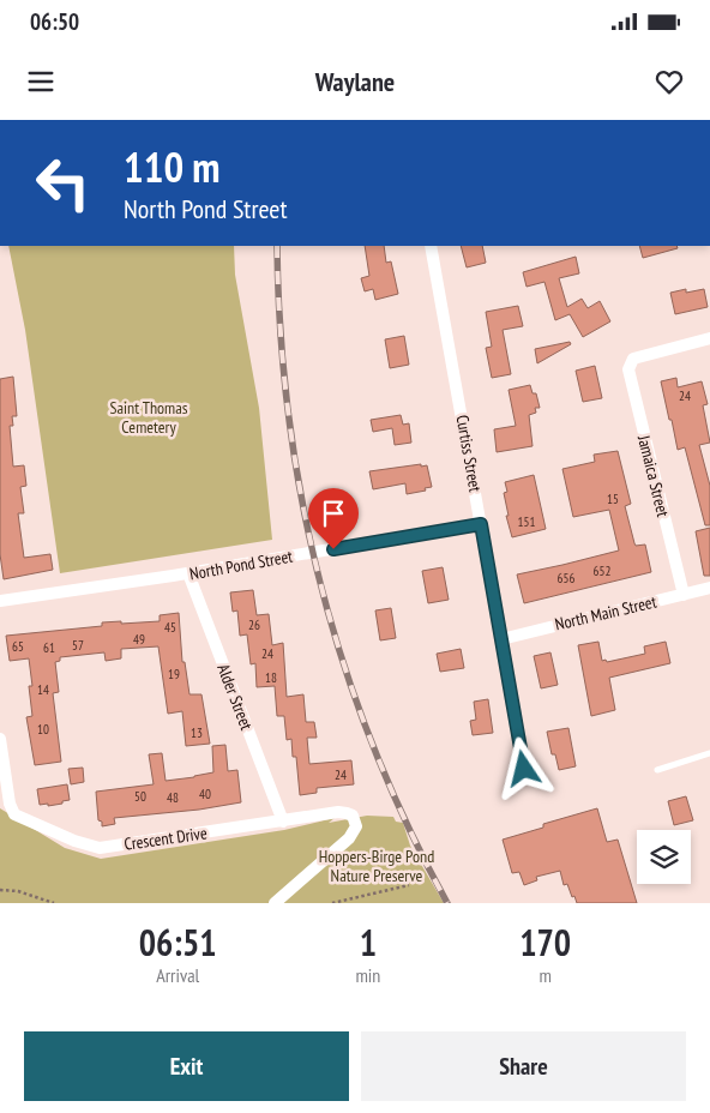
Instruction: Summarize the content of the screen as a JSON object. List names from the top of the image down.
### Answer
{
  "streets": {
    "street": [
      "Curtiss Street",
      "Jamaica Street",
      "North Pond Street",
      "North Main Street",
      "Alder Street",
      "Crescent Drive"
    ]
  },
  "crossings": [
    ["Curtiss Street", "North Pond Street"],
    ["Curtiss Street", "North Main Street"],
    ["Jamaica Street", "North Main Street"],
    ["North Pond Street", "Alder Street"],
    ["Alder Street", "Crescent Drive"]
  ],
  "parks": ["Saint Thomas Cemetery", "Hoppers-Birge Pond Nature Preserve"],
  "house_numbers": [
    "24",
    "15",
    "151",
    "652",
    "656",
    "26",
    "45",
    "49",
    "57",
    "65",
    "61",
    "24",
    "19",
    "18",
    "14",
    "10",
    "13",
    "24",
    "40",
    "50",
    "48"
  ],
  "page": {
    "status": "06:50",
    "header": "Waylane",
    "turn": ["110 m", "North Pond Street"],
    "eta": [
      "06:51",
      "Arrival",
      "1",
      "min",
      "170",
      "m"
    ],
    "buttons": ["Exit", "Share"]
  }
}
